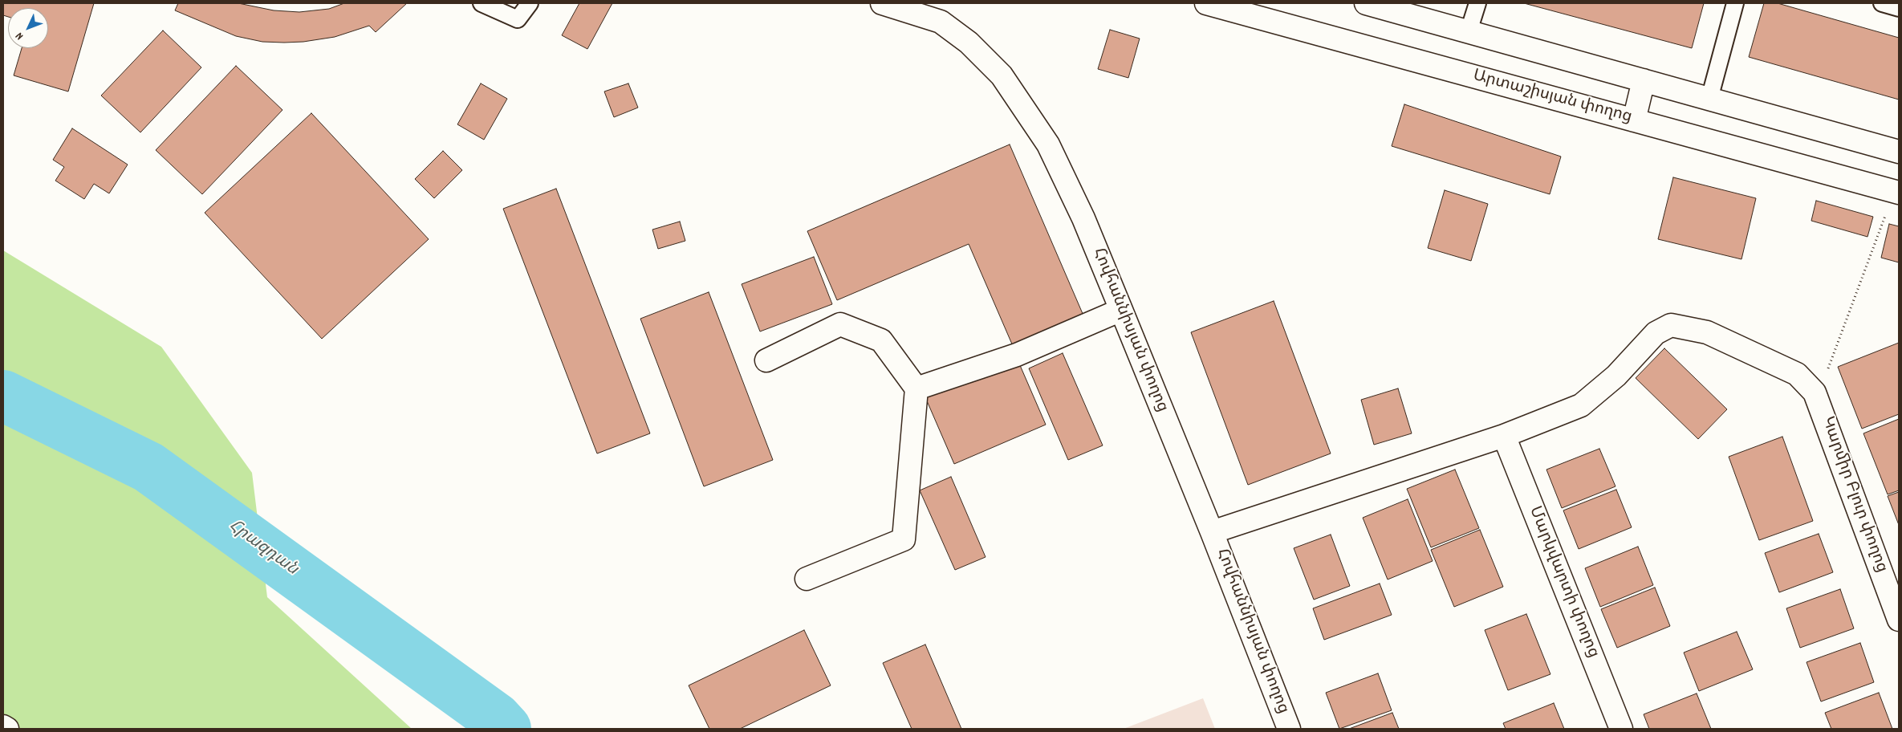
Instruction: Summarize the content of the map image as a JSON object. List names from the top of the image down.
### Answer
{
  "streets": {
    "street": [
      "Արտաշիսյան փողոց",
      "Հովհաննիսյան փողոց",
      "Կարմիր Բլուր փողոց",
      "Մարկվարտի փողոց"
    ]
  },
  "crossings": [
    ["Կարմիր Բլուր փողոց", "Մարկվարտի փողոց"]
  ],
  "water": ["Հրազդան"],
  "north": "bottom left"
}
